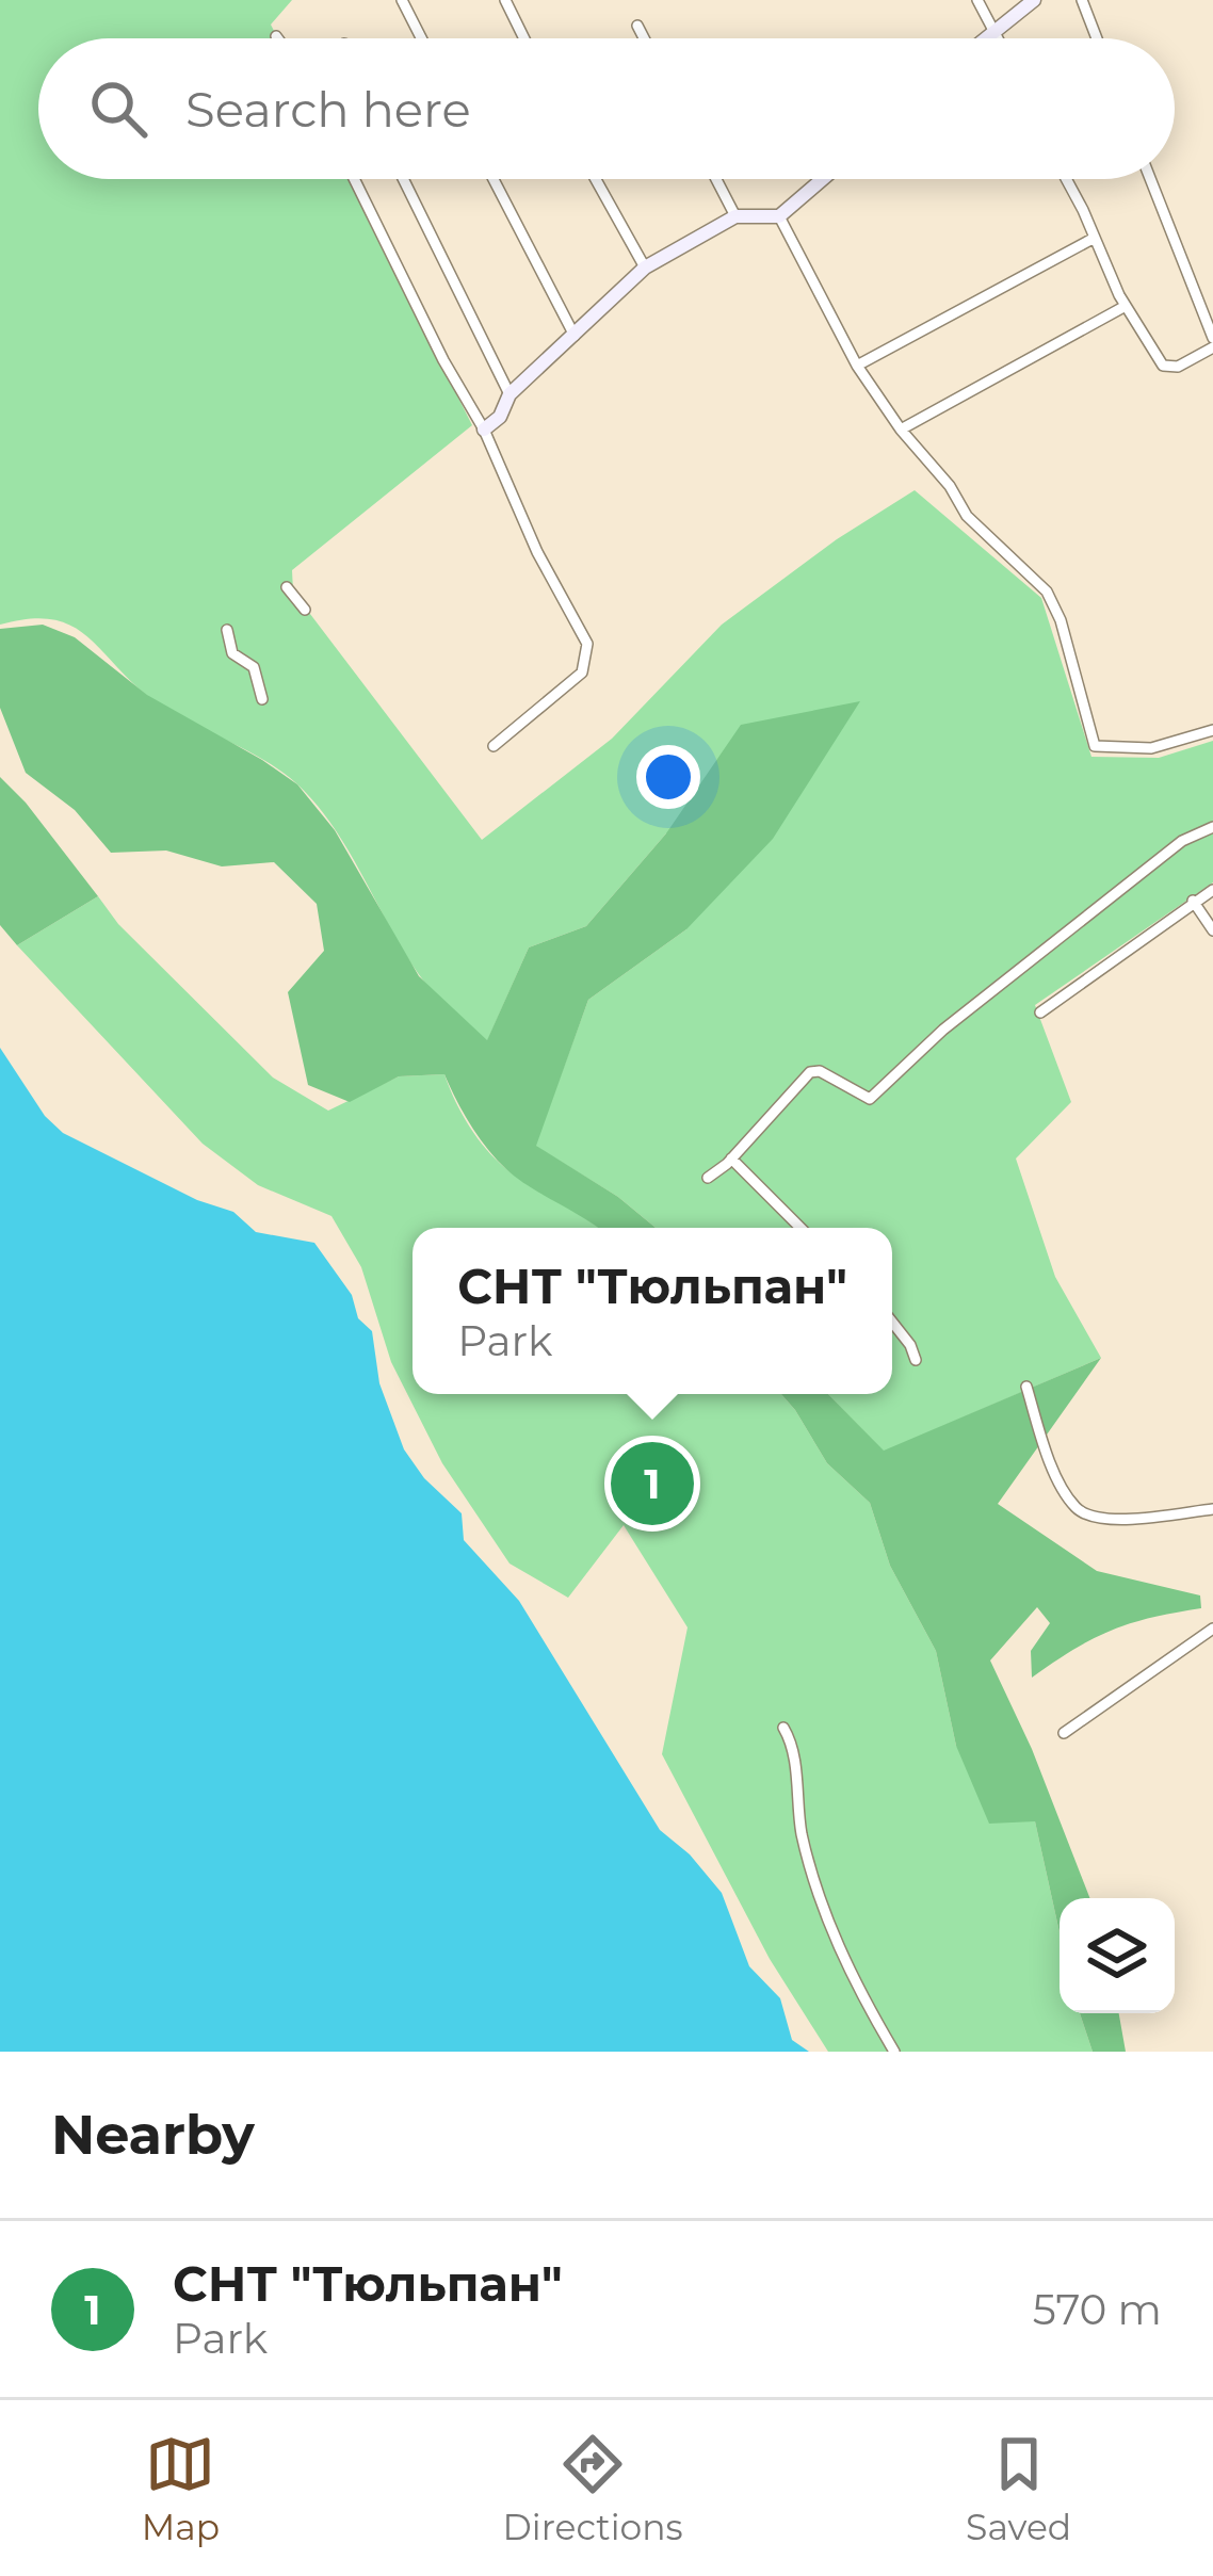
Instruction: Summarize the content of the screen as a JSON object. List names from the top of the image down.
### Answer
{
  "page": {
    "search": "Search here",
    "popup": ["СНТ \"Тюльпан\"", "Park"],
    "pins": "1",
    "heading": "Nearby",
    "list": [
      {
        "mark": "1",
        "name": "СНТ \"Тюльпан\"",
        "note": "Park",
        "value": "570 m"
      }
    ],
    "nav": ["Map", "Directions", "Saved"]
  }
}
